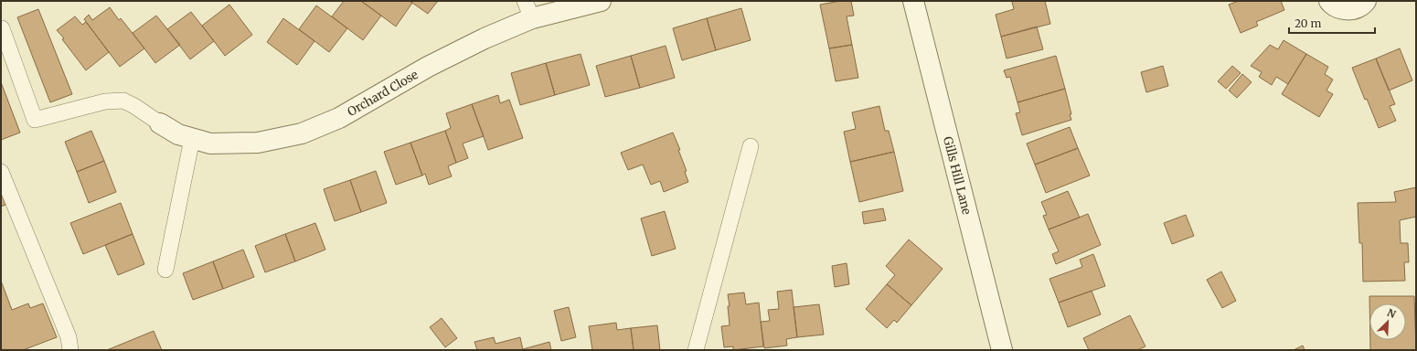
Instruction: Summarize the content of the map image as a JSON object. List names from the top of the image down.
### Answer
{
  "streets": {
    "street": ["Orchard Close", "Gills Hill Lane"]
  },
  "scale_bar": "20 m",
  "north": "top right"
}
